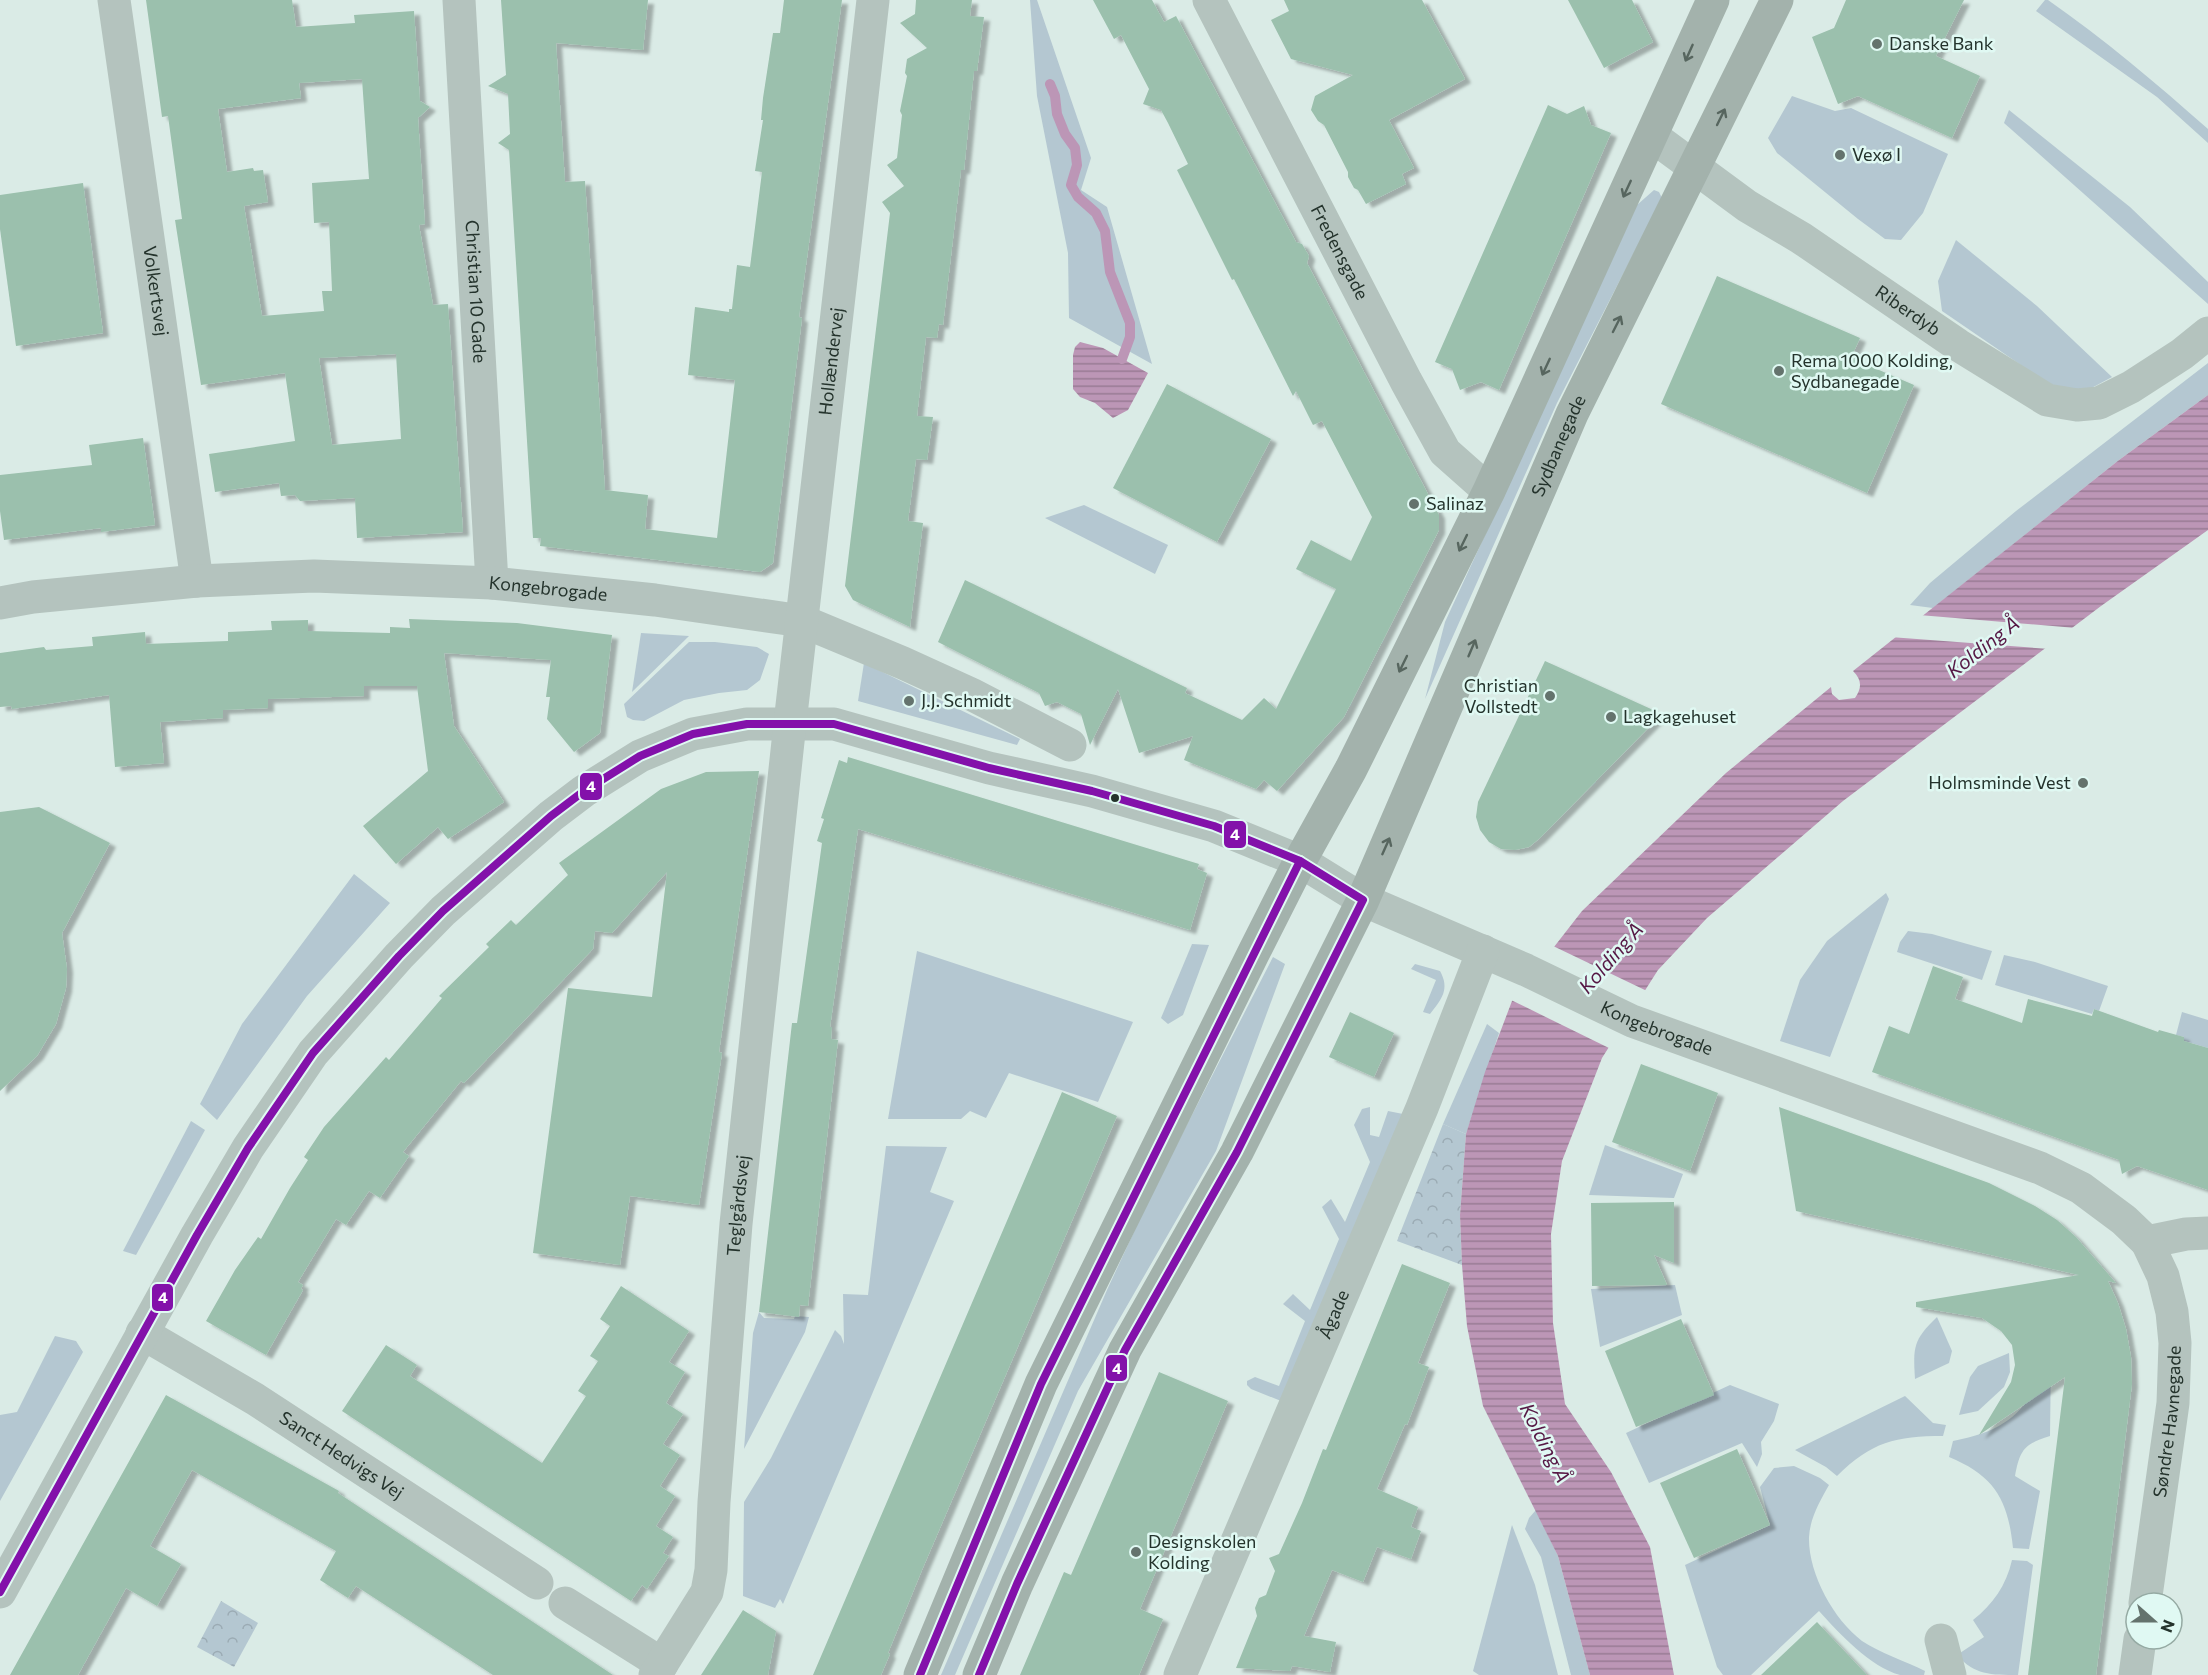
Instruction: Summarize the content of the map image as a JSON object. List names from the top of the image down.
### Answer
{
  "streets": {
    "main road": ["Sydbanegade"],
    "street": [
      "Fredensgade",
      "Volkertsvej",
      "Christian 10 Gade",
      "Riberdyb",
      "Hollændervej",
      "Kongebrogade",
      "Teglgårdsvej",
      "Ågade",
      "Søndre Havnegade",
      "Sanct Hedvigs Vej"
    ]
  },
  "crossings": [
    ["Volkertsvej", "Kongebrogade"],
    ["Christian 10 Gade", "Kongebrogade"],
    ["Riberdyb", "Sydbanegade"],
    ["Hollændervej", "Kongebrogade"],
    ["Hollændervej", "Teglgårdsvej"],
    ["Sydbanegade", "Kongebrogade"],
    ["Kongebrogade", "Teglgårdsvej"],
    ["Kongebrogade", "Ågade"],
    ["Kongebrogade", "Søndre Havnegade"],
    ["Kongebrogade", "Sanct Hedvigs Vej"]
  ],
  "water": ["Kolding Å"],
  "places": [
    "Danske Bank",
    "Vexø I",
    "Rema 1000 Kolding, Sydbanegade",
    "Salinaz",
    "Christian Vollstedt",
    "J.J. Schmidt",
    "Lagkagehuset",
    "Holmsminde Vest",
    "Designskolen Kolding"
  ],
  "lines": ["transit line 4"],
  "north": "right"
}
